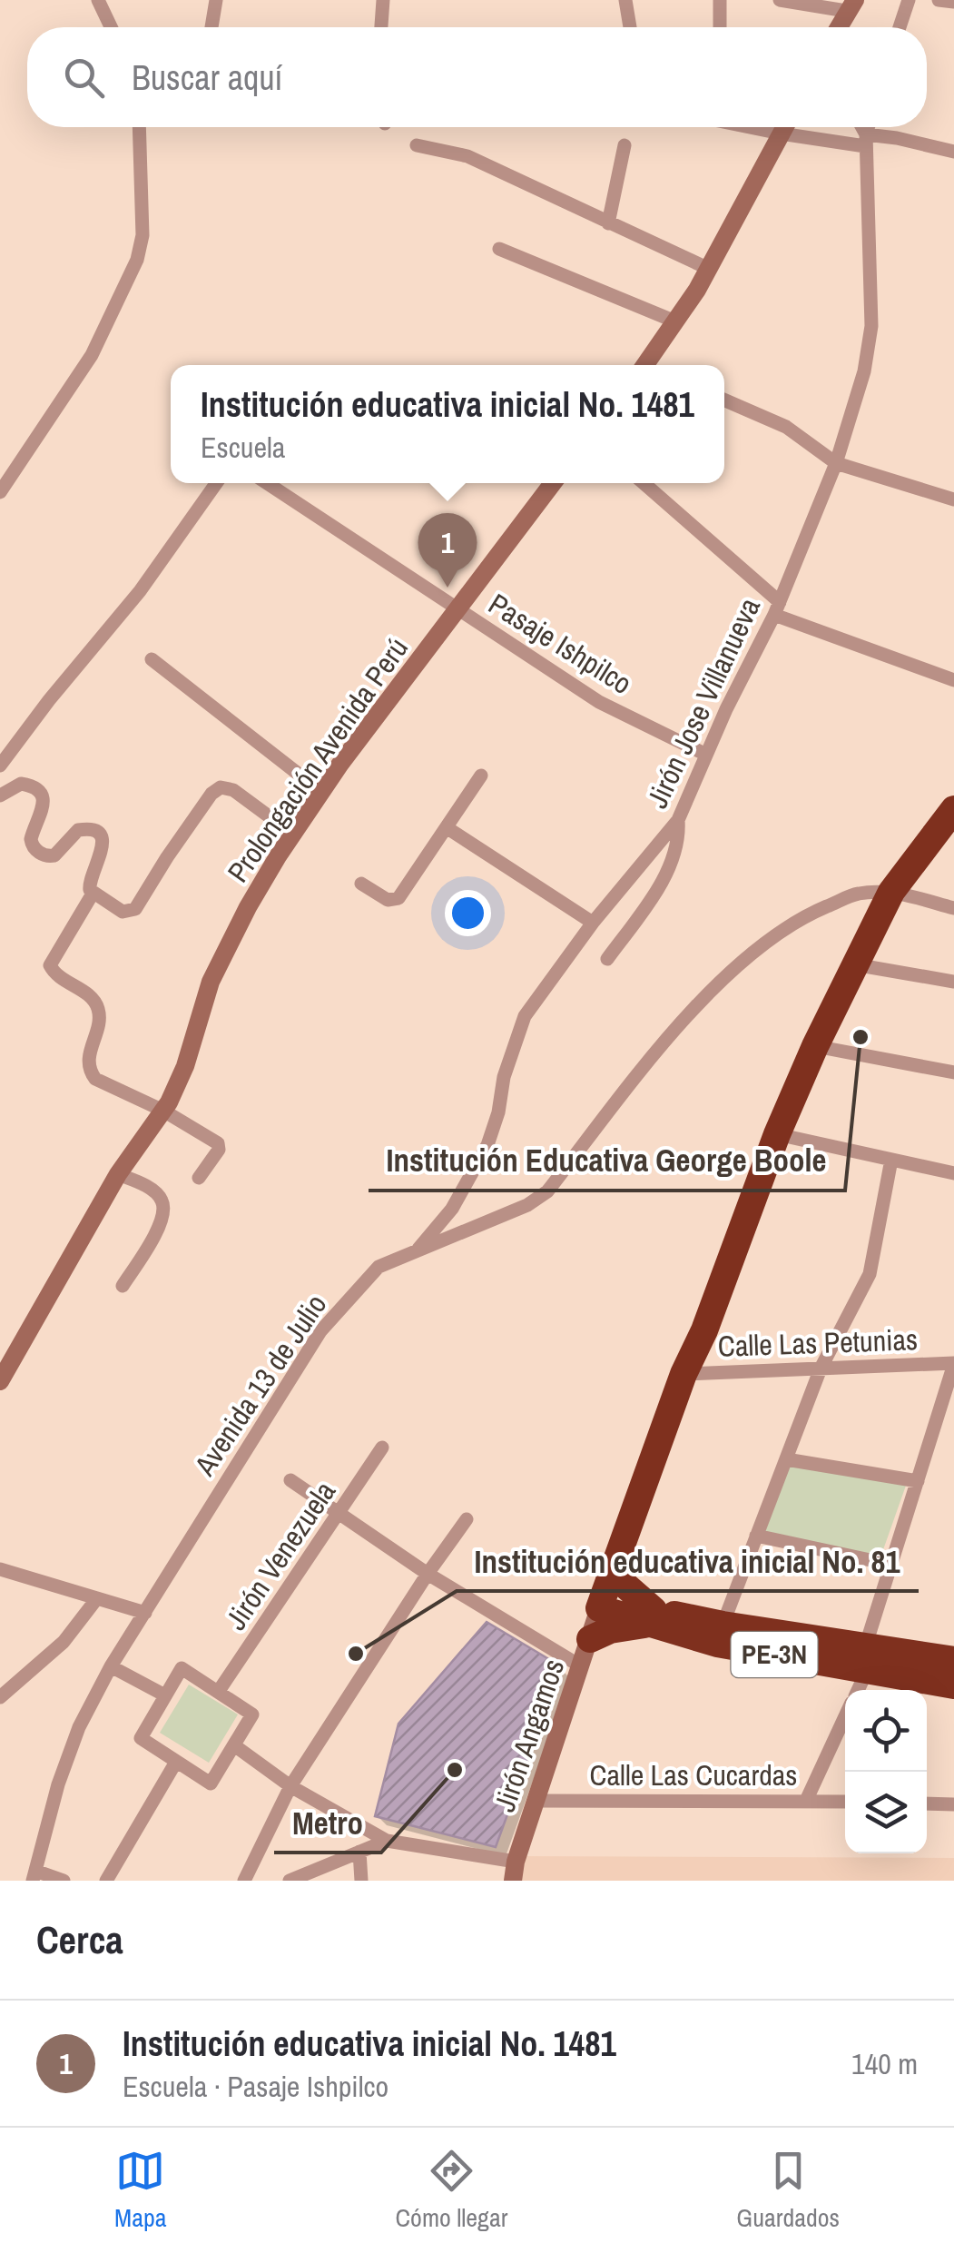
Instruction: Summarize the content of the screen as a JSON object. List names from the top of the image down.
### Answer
{
  "streets": {
    "highway": ["PE-3N"],
    "street": [
      "Pasaje Ishpilco",
      "Jirón Jose Villanueva",
      "Prolongación Avenida Perú",
      "Calle Las Petunias",
      "Avenida 13 de Julio",
      "Jirón Venezuela",
      "Jirón Angamos",
      "Calle Las Cucardas"
    ]
  },
  "crossings": [
    ["Pasaje Ishpilco", "Jirón Jose Villanueva"],
    ["Pasaje Ishpilco", "Prolongación Avenida Perú"],
    ["Jirón Jose Villanueva", "Avenida 13 de Julio"],
    ["PE-3N", "Jirón Angamos"],
    ["Jirón Angamos", "Calle Las Cucardas"]
  ],
  "places": ["Institución Educativa George Boole", "Institución educativa inicial No. 81", "Metro"],
  "page": {
    "search": "Buscar aquí",
    "popup": ["Institución educativa inicial No. 1481", "Escuela"],
    "pins": "1",
    "heading": "Cerca",
    "list": [
      {
        "mark": "1",
        "name": "Institución educativa inicial No. 1481",
        "note": "Escuela · Pasaje Ishpilco",
        "value": "140 m"
      }
    ],
    "nav": ["Mapa", "Cómo llegar", "Guardados"]
  }
}
